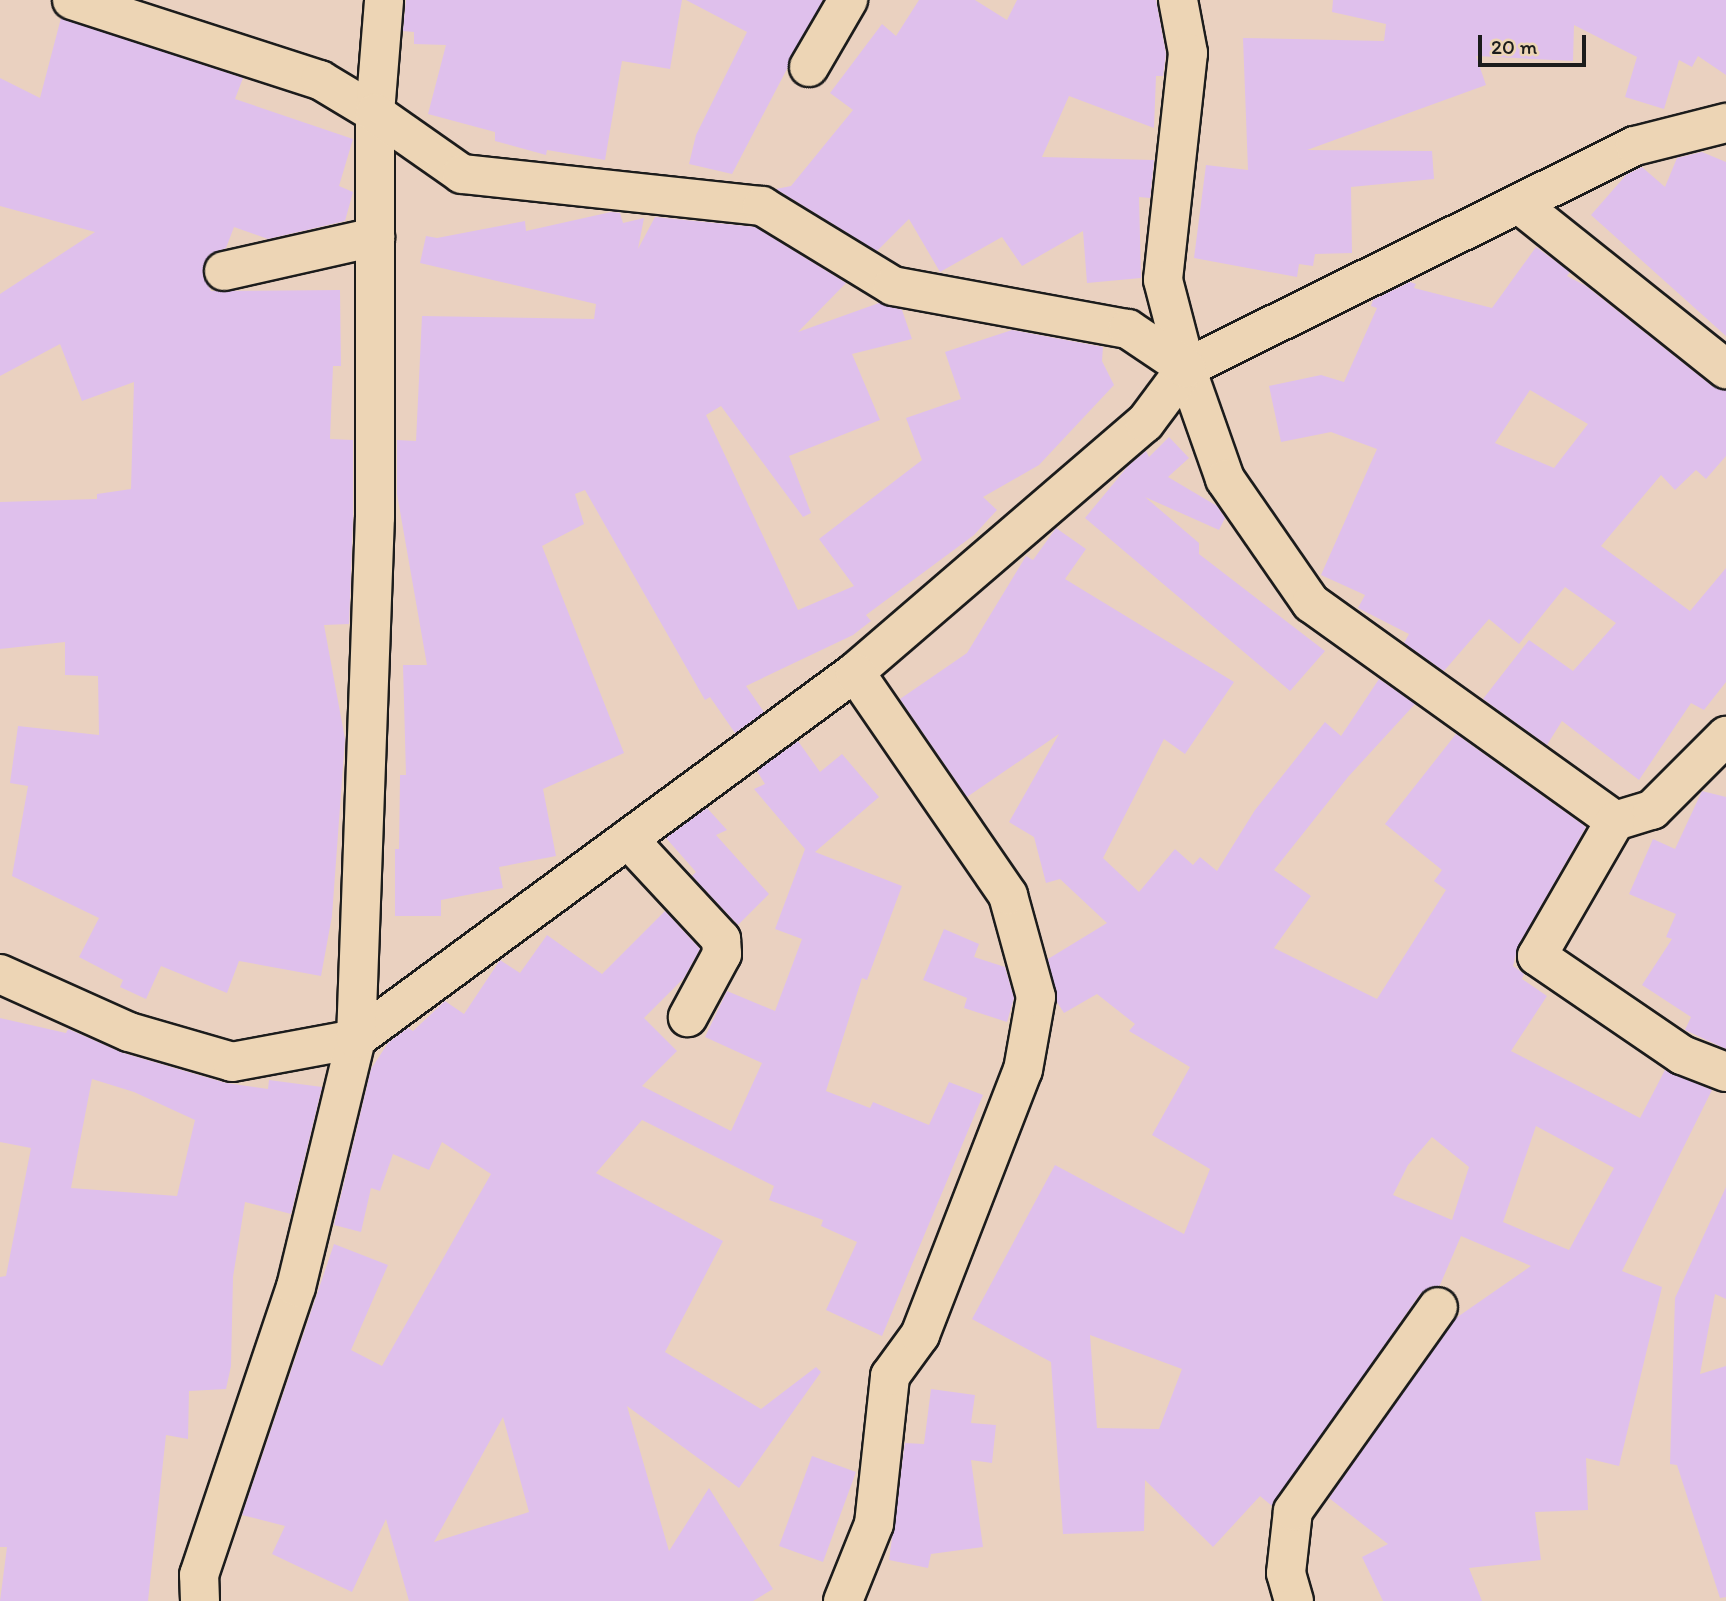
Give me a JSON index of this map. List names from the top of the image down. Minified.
{"scale_bar":"20 m"}
